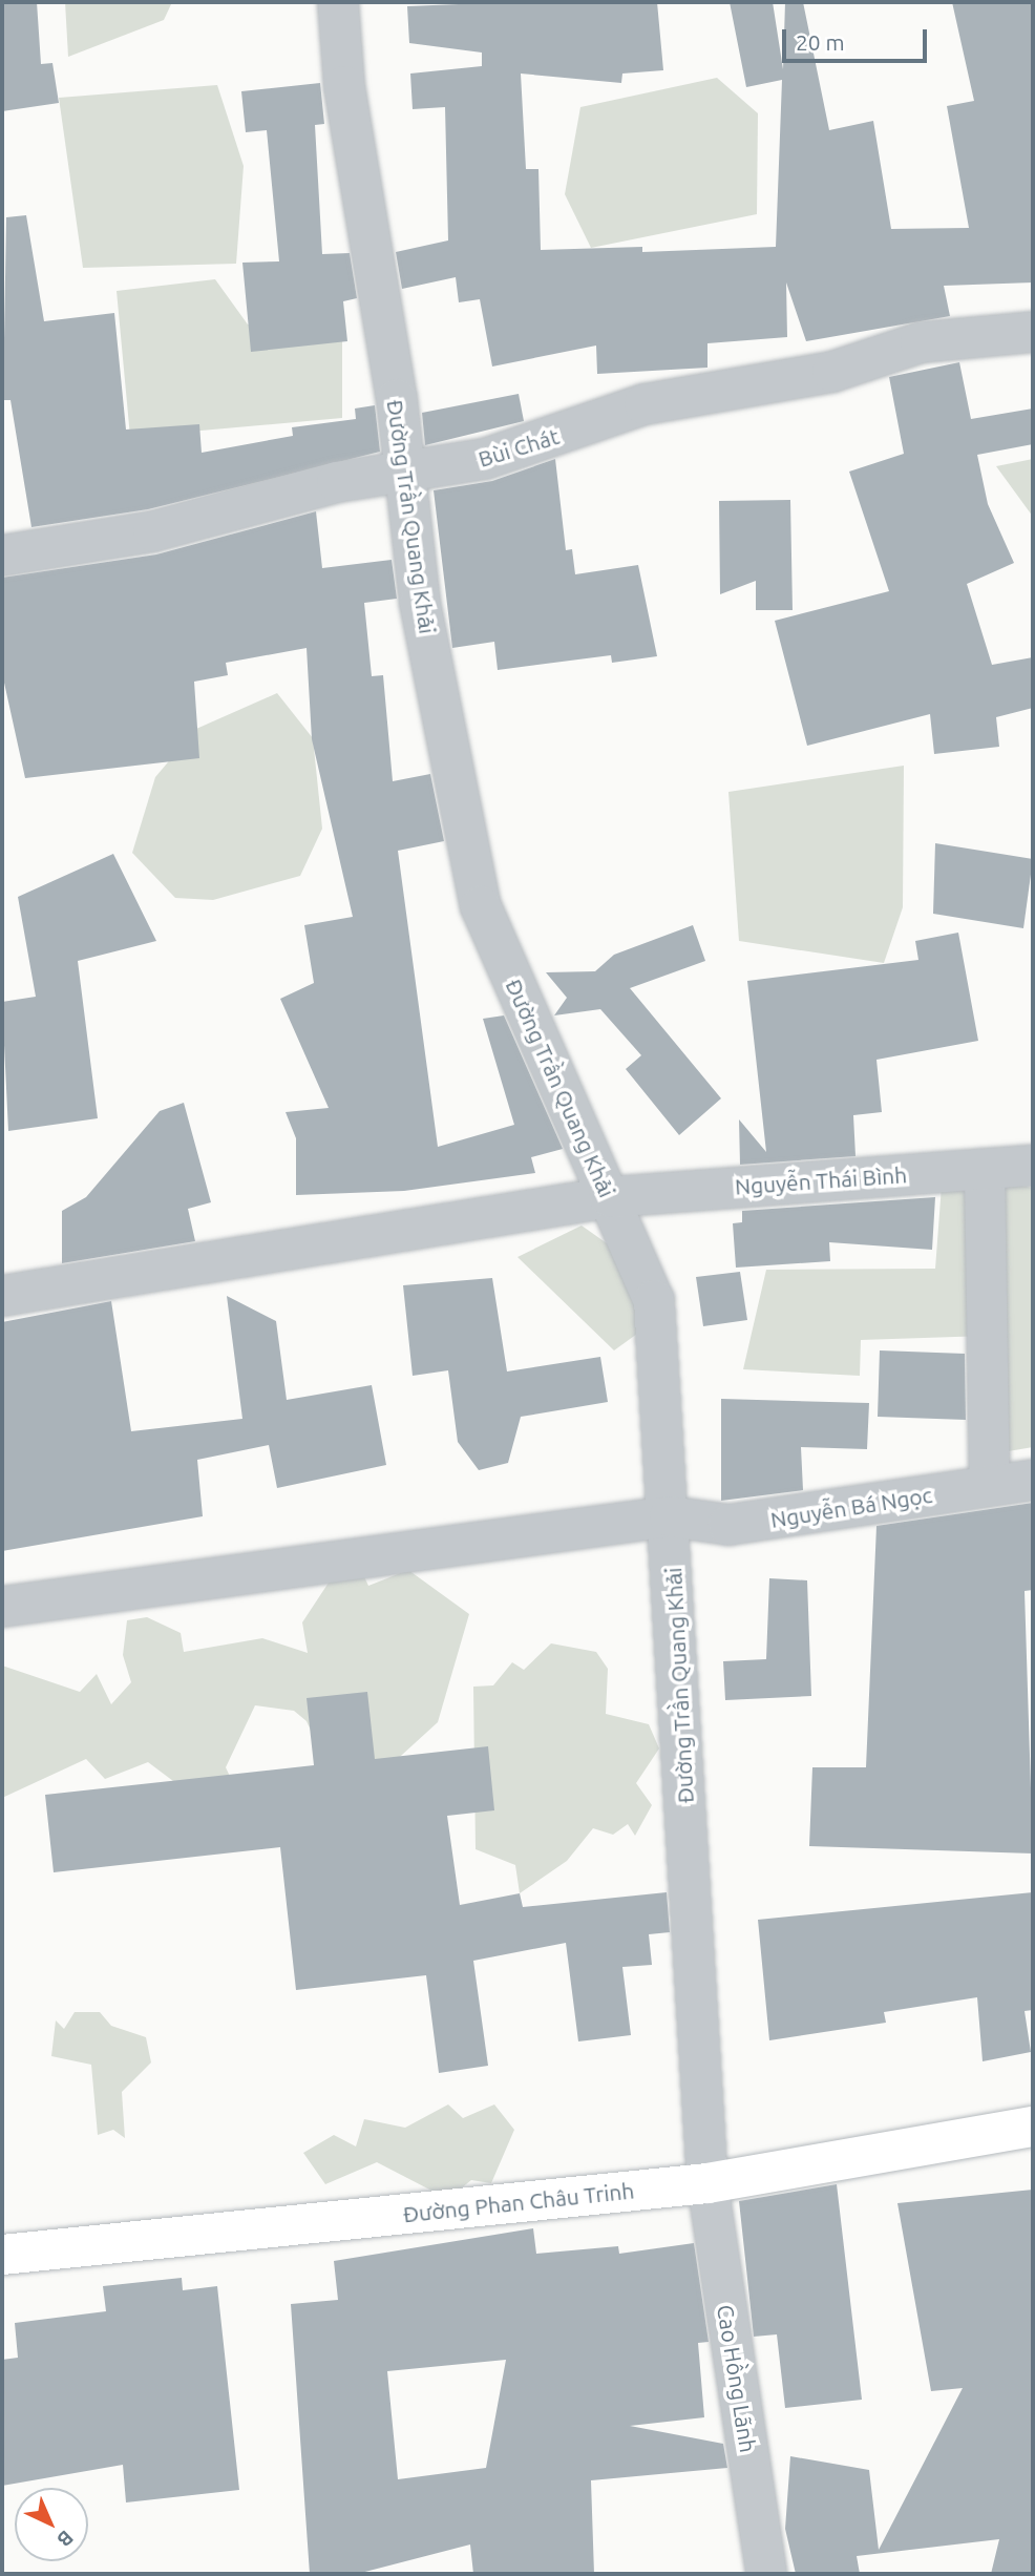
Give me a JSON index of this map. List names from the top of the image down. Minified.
{"streets":{"main road":["Đường Phan Châu Trinh"],"street":["Bùi Chát","Đường Trần Quang Khải","Nguyễn Thái Bình","Nguyễn Bá Ngọc","Cao Hồng Lãnh"]},"crossings":[["Bùi Chát","Đường Trần Quang Khải"],["Đường Trần Quang Khải","Nguyễn Thái Bình"],["Đường Trần Quang Khải","Nguyễn Bá Ngọc"],["Đường Trần Quang Khải","Đường Phan Châu Trinh"],["Đường Trần Quang Khải","Cao Hồng Lãnh"],["Đường Phan Châu Trinh","Cao Hồng Lãnh"]],"scale_bar":"20 m","north":"bottom right"}
